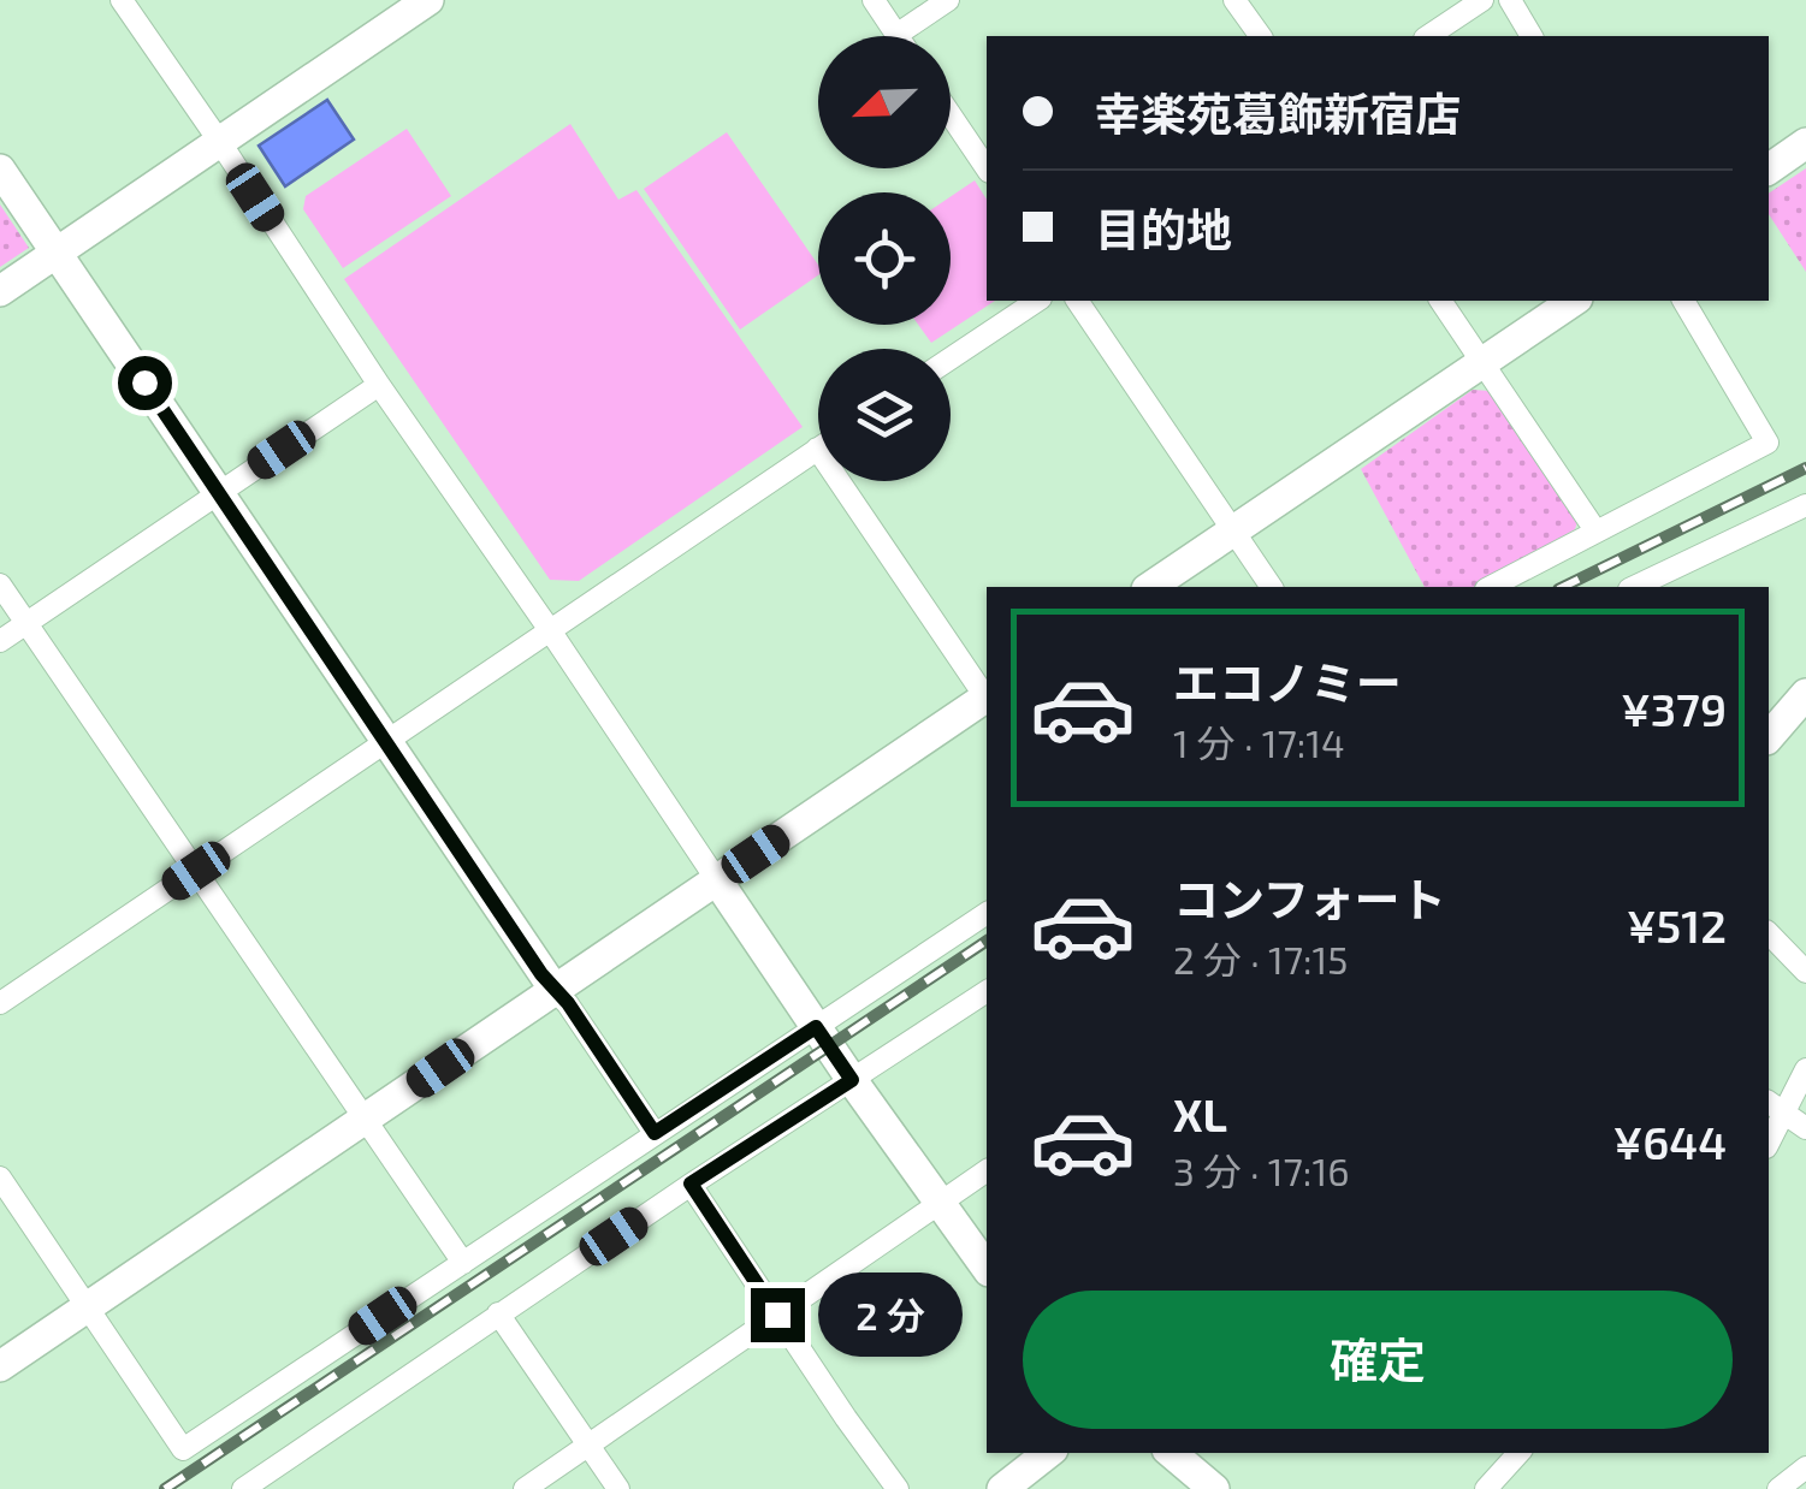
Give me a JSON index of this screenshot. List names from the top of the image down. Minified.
{"north":"bottom left","page":{"banner":["幸楽苑葛飾新宿店","目的地"],"list":[{"name":"エコノミー","note":"1 分 · 17:14","value":"¥379"},{"name":"コンフォート","note":"2 分 · 17:15","value":"¥512"},{"name":"XL","note":"3 分 · 17:16","value":"¥644"}],"buttons":"確定","bubble":"2 分"}}
